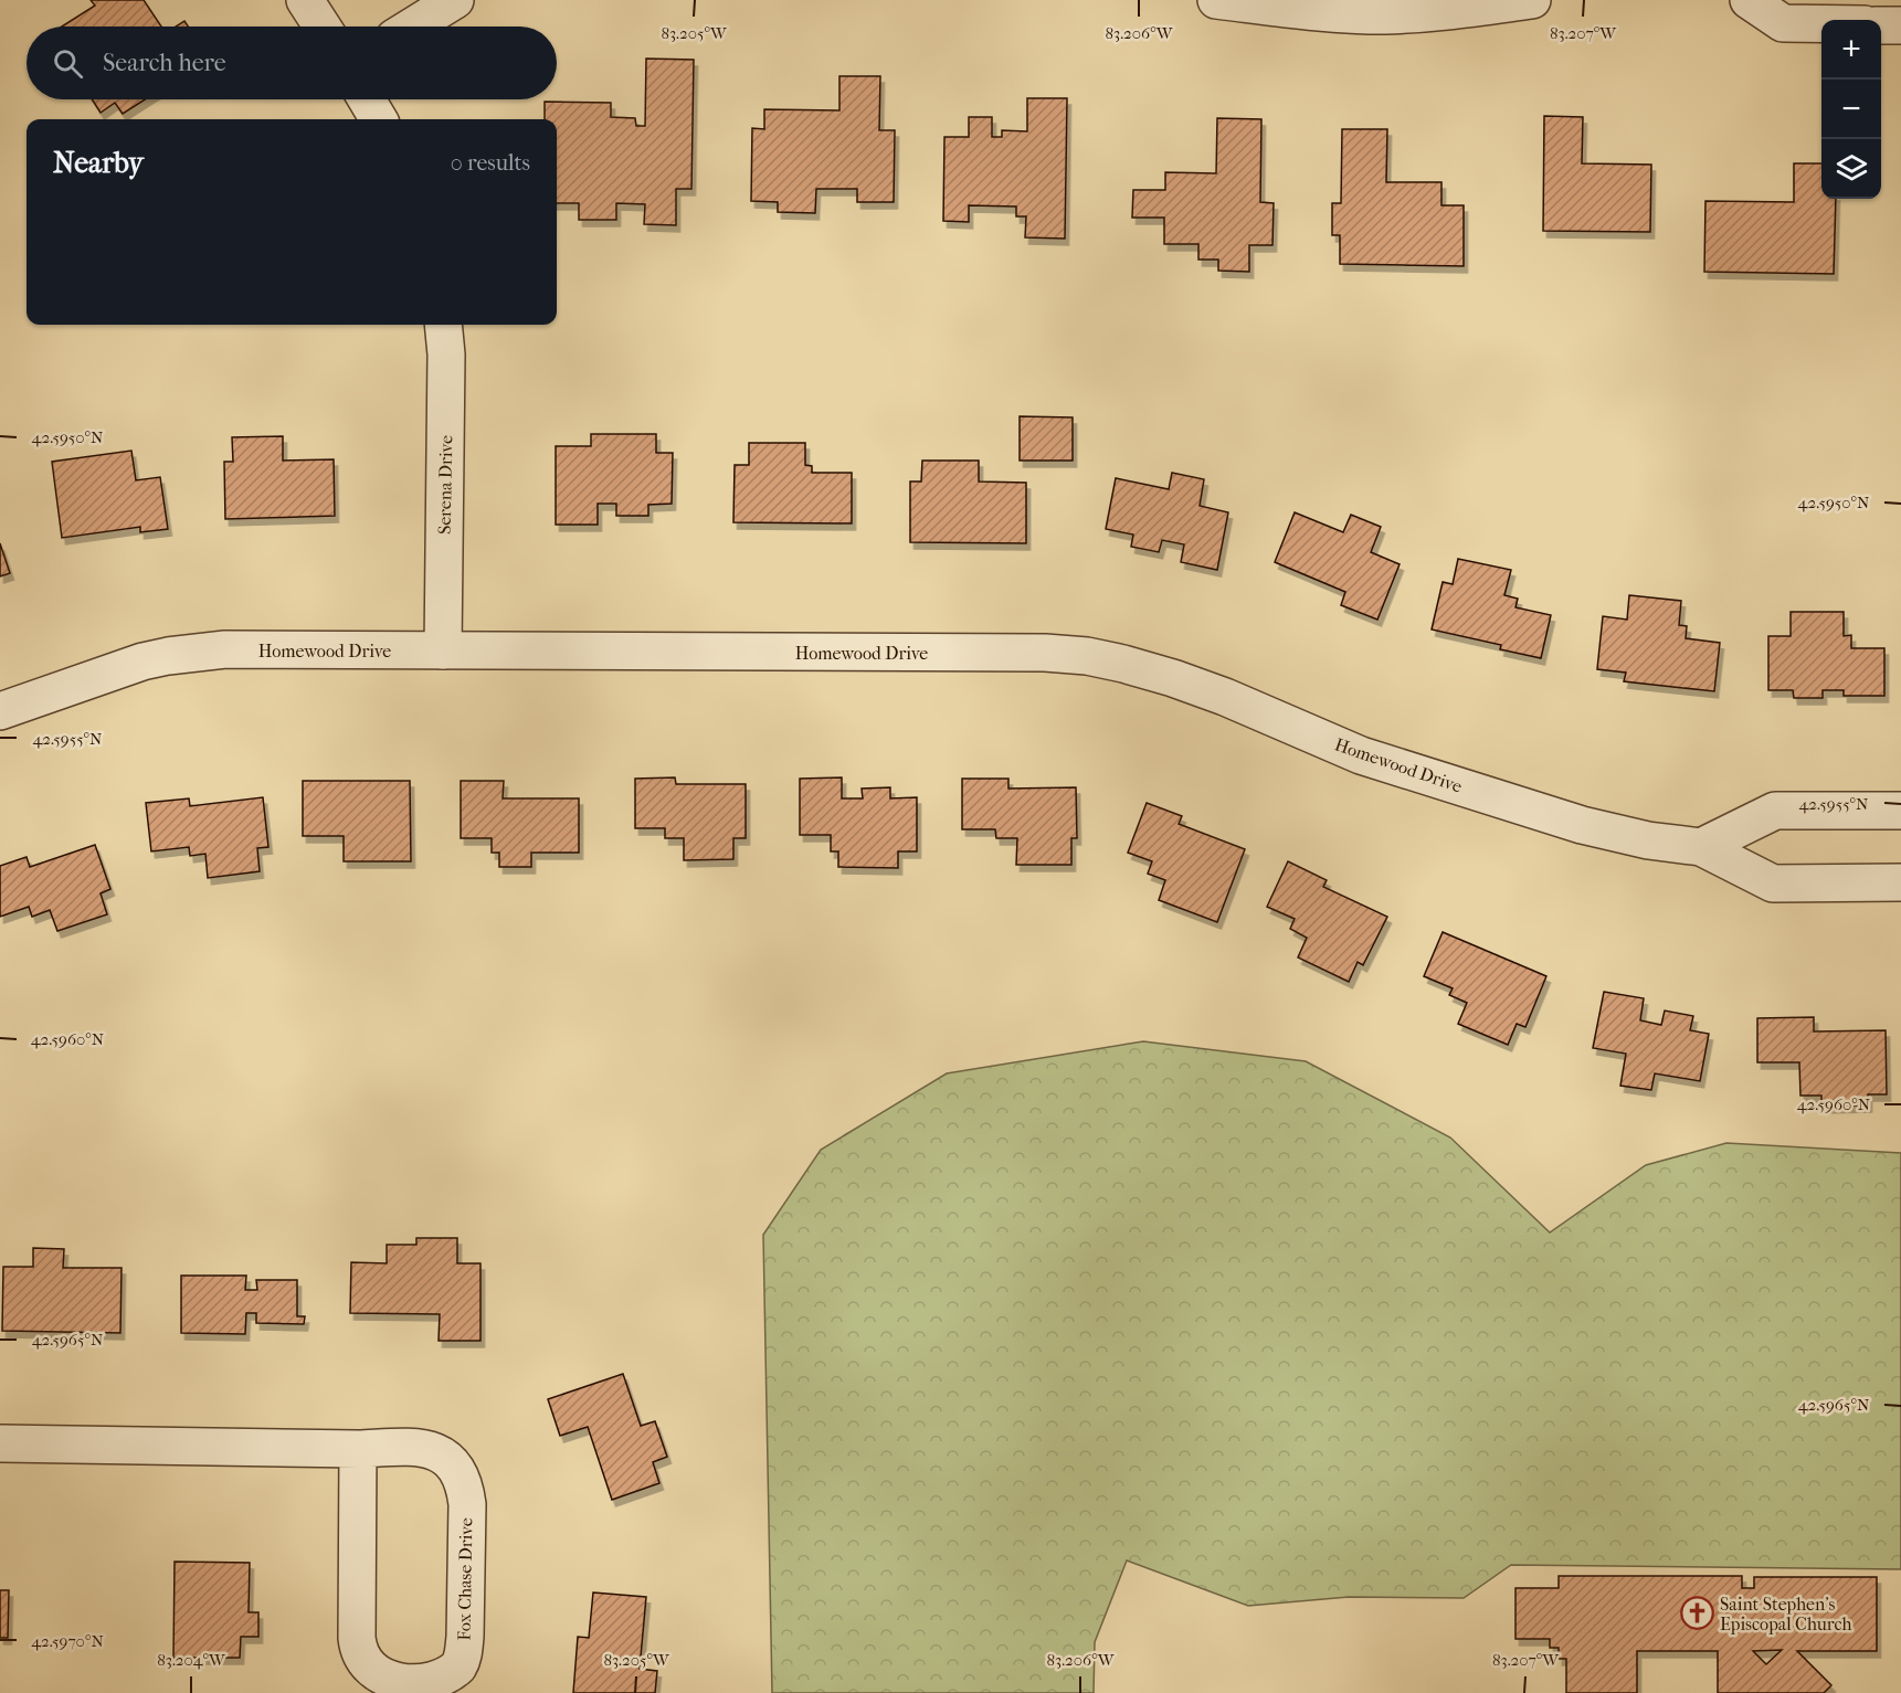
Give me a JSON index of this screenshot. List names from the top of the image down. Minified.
{"streets":{"street":["Serena Drive","Homewood Drive","Fox Chase Drive"]},"crossings":[["Serena Drive","Homewood Drive"]],"places":{"church":["Saint Stephen's Episcopal Church"]},"page":{"map_buttons":["+","−"],"search":"Search here","heading":["Nearby","0 results"]},"coordinates":["83.205°W","83.206°W","83.207°W","42.5950°N","42.5955°N","42.5960°N","42.5965°N","42.5970°N","83.204°W"]}
